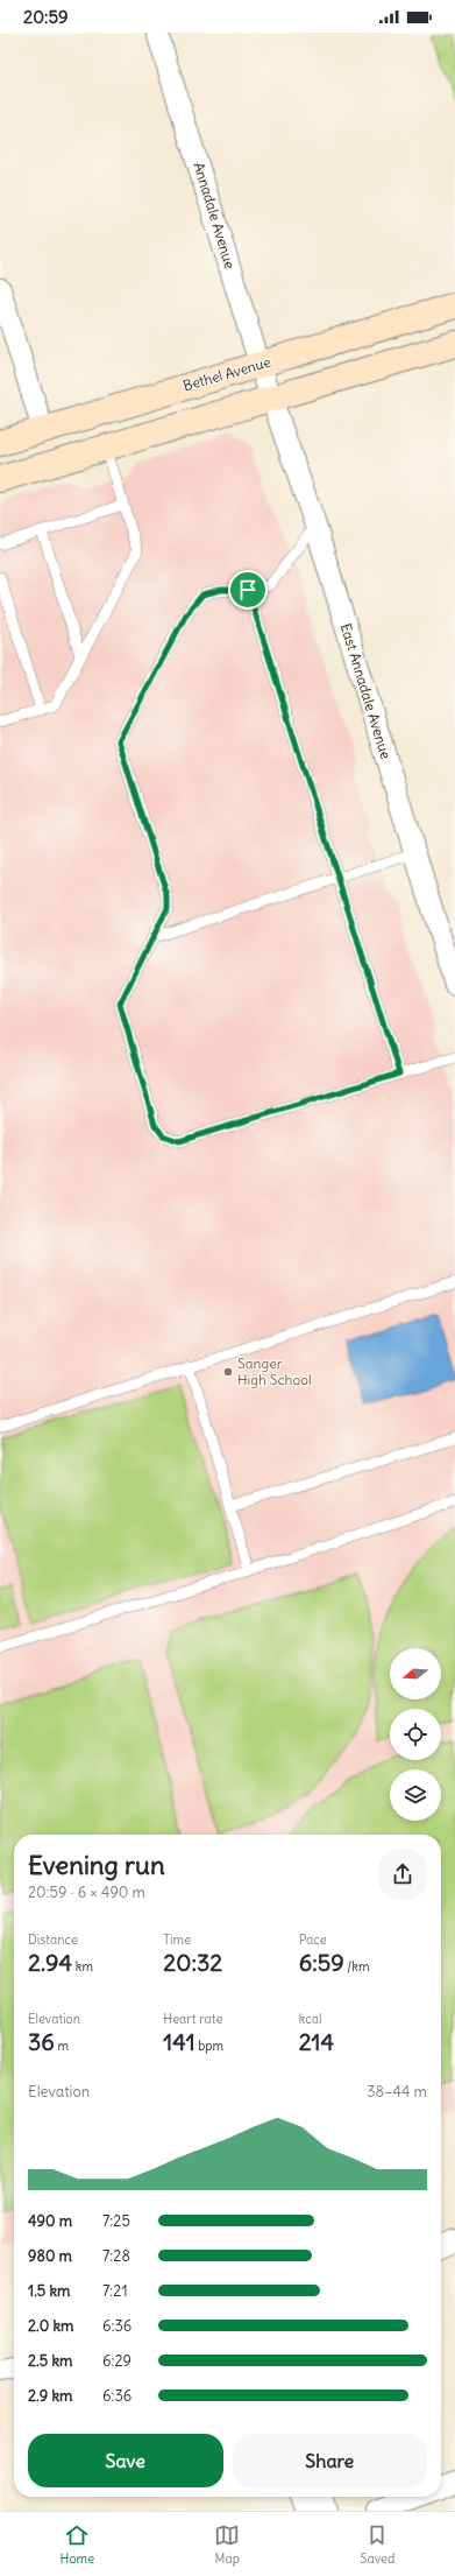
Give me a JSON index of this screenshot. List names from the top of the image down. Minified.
{"streets":{"main road":["Bethel Avenue"],"street":["Annadale Avenue","East Annadale Avenue"]},"crossings":[["Annadale Avenue","Bethel Avenue"],["Annadale Avenue","East Annadale Avenue"]],"places":["Sanger High School"],"north":"left","page":{"status":"20:59","heading":["Evening run","20:59 · 6 × 490 m"],"stats":[["Distance","2.94 km"],["Time","20:32"],["Pace","6:59 /km"],["Elevation","36 m"],["Heart rate","141 bpm"],["kcal","214"]],"chart":["Elevation","38–44 m"],"list":[{"name":"490 m","note":"7:25"},{"name":"980 m","note":"7:28"},{"name":"1.5 km","note":"7:21"},{"name":"2.0 km","note":"6:36"},{"name":"2.5 km","note":"6:29"},{"name":"2.9 km","note":"6:36"}],"buttons":["Save","Share"],"tabs":["Home","Map","Saved"]}}
